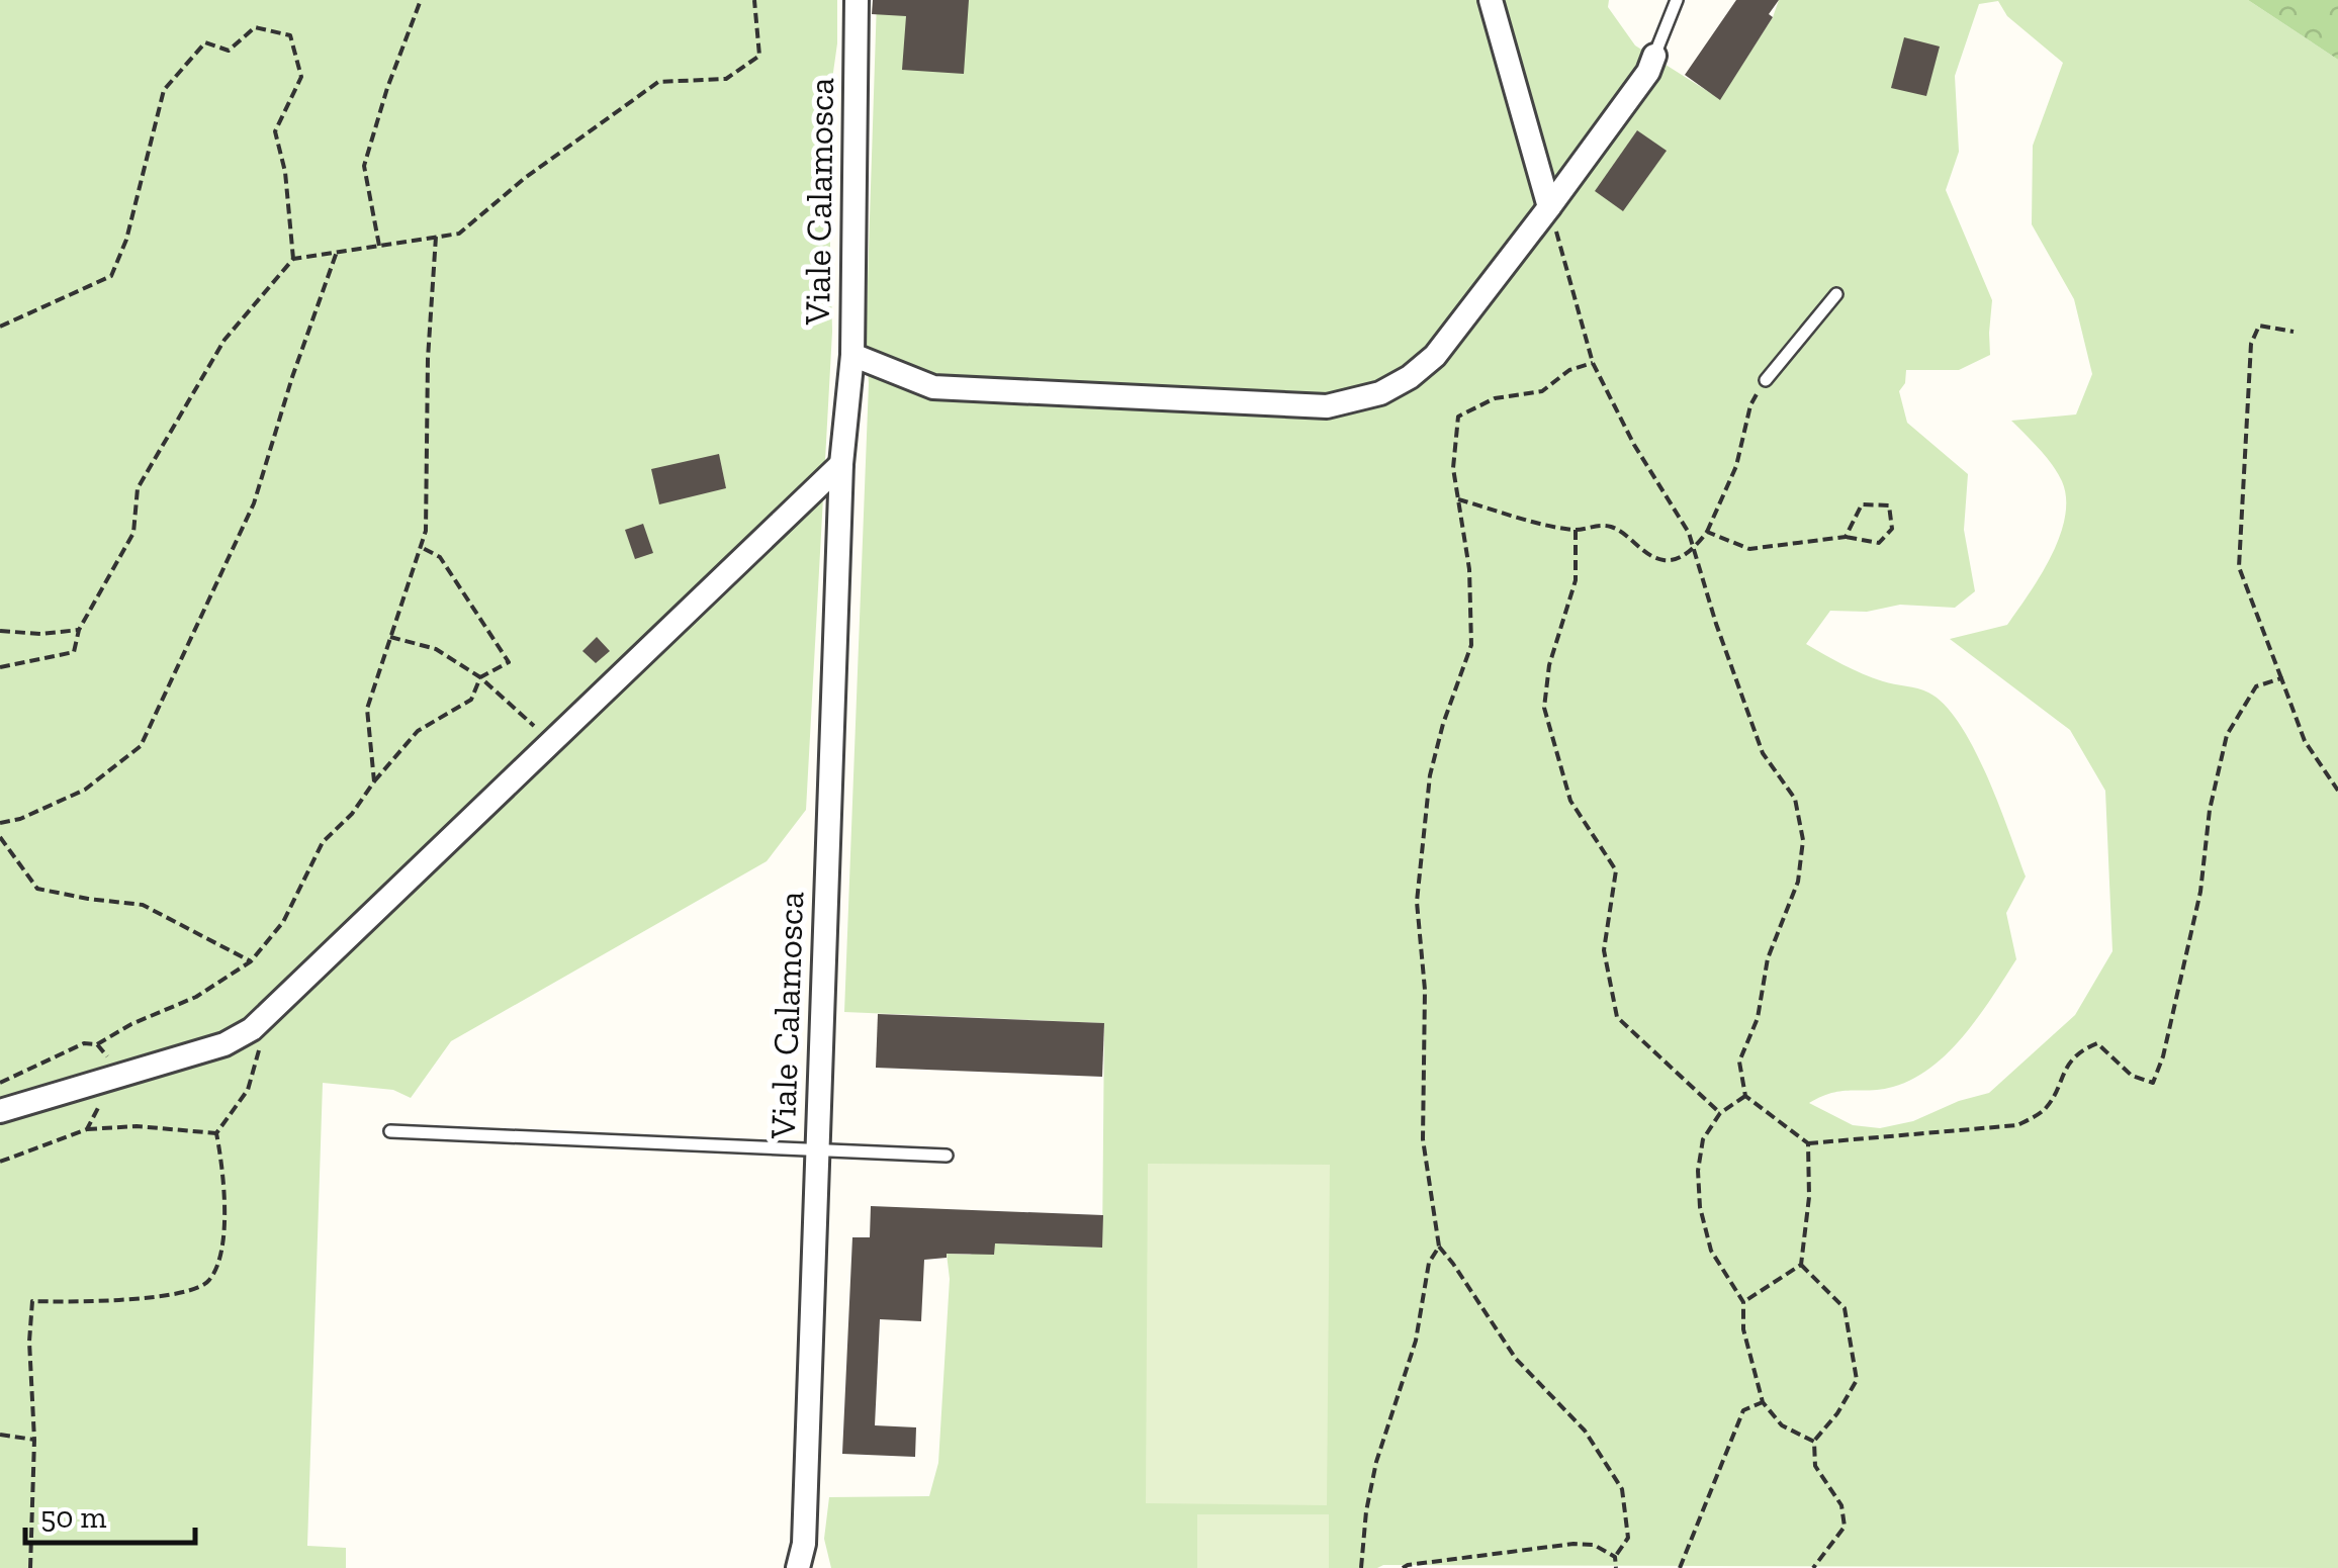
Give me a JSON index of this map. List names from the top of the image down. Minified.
{"streets":{"street":["Viale Calamosca"]},"scale_bar":"50 m"}
